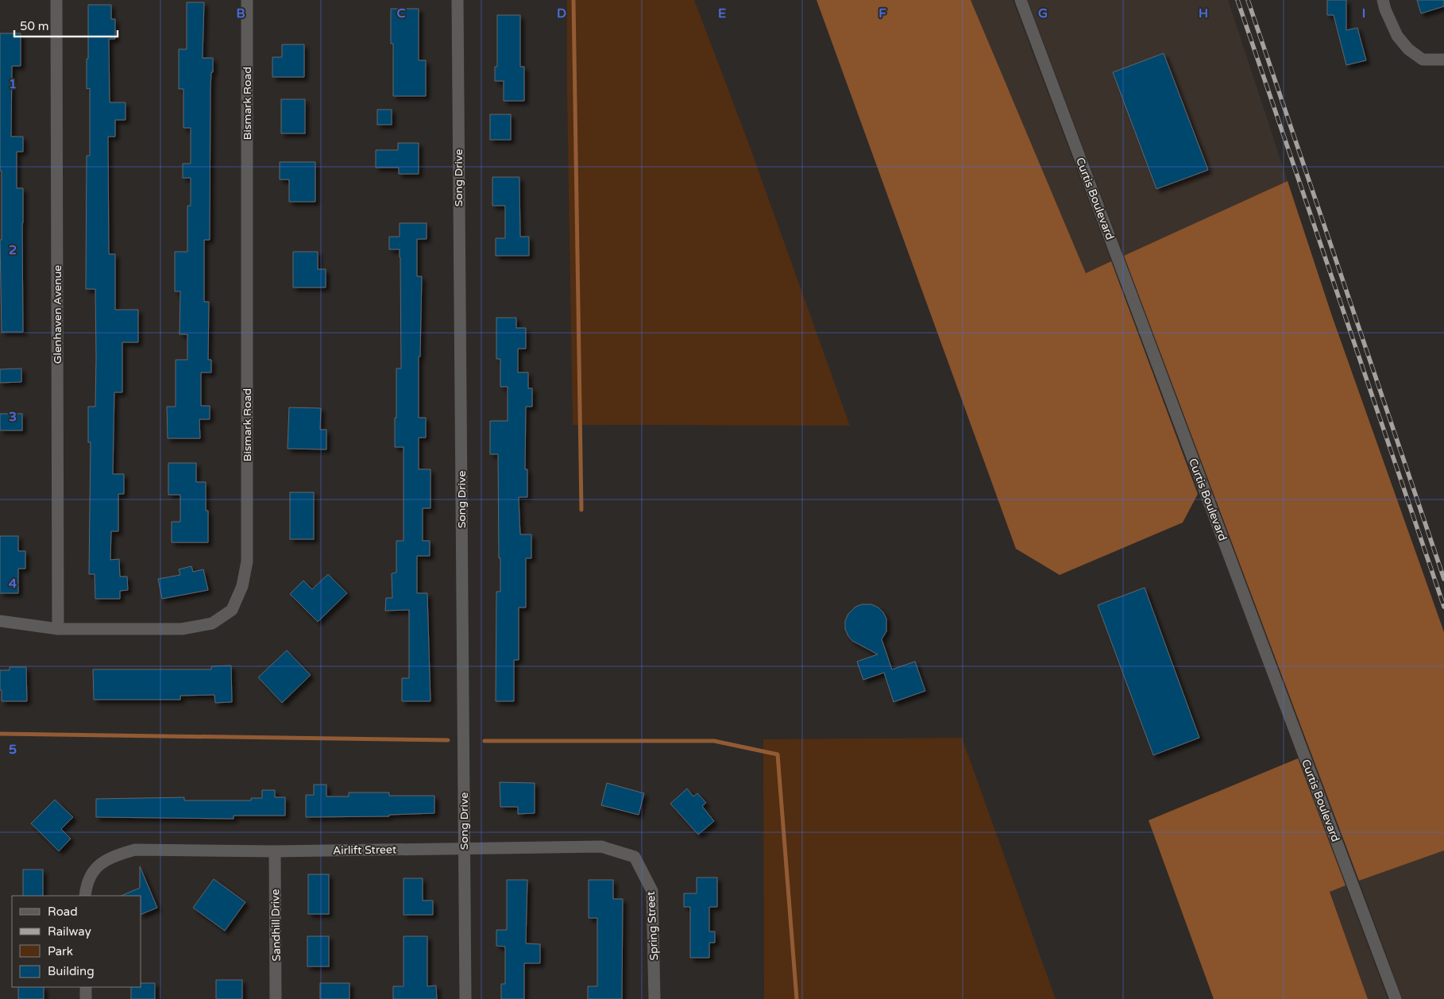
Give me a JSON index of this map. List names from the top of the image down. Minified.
{"streets":{"street":["Bismark Road","Song Drive","Curtis Boulevard","Glenhaven Avenue","Airlift Street","Sandhill Drive","Spring Street"]},"crossings":[["Bismark Road","Glenhaven Avenue"],["Song Drive","Airlift Street"],["Airlift Street","Sandhill Drive"],["Airlift Street","Spring Street"]],"legend":["Road","Railway","Park","Building"],"scale_bar":"50 m","grid":{"columns":["B","C","D","E","F","G","H","I"],"rows":["1","2","3","4","5"]}}
